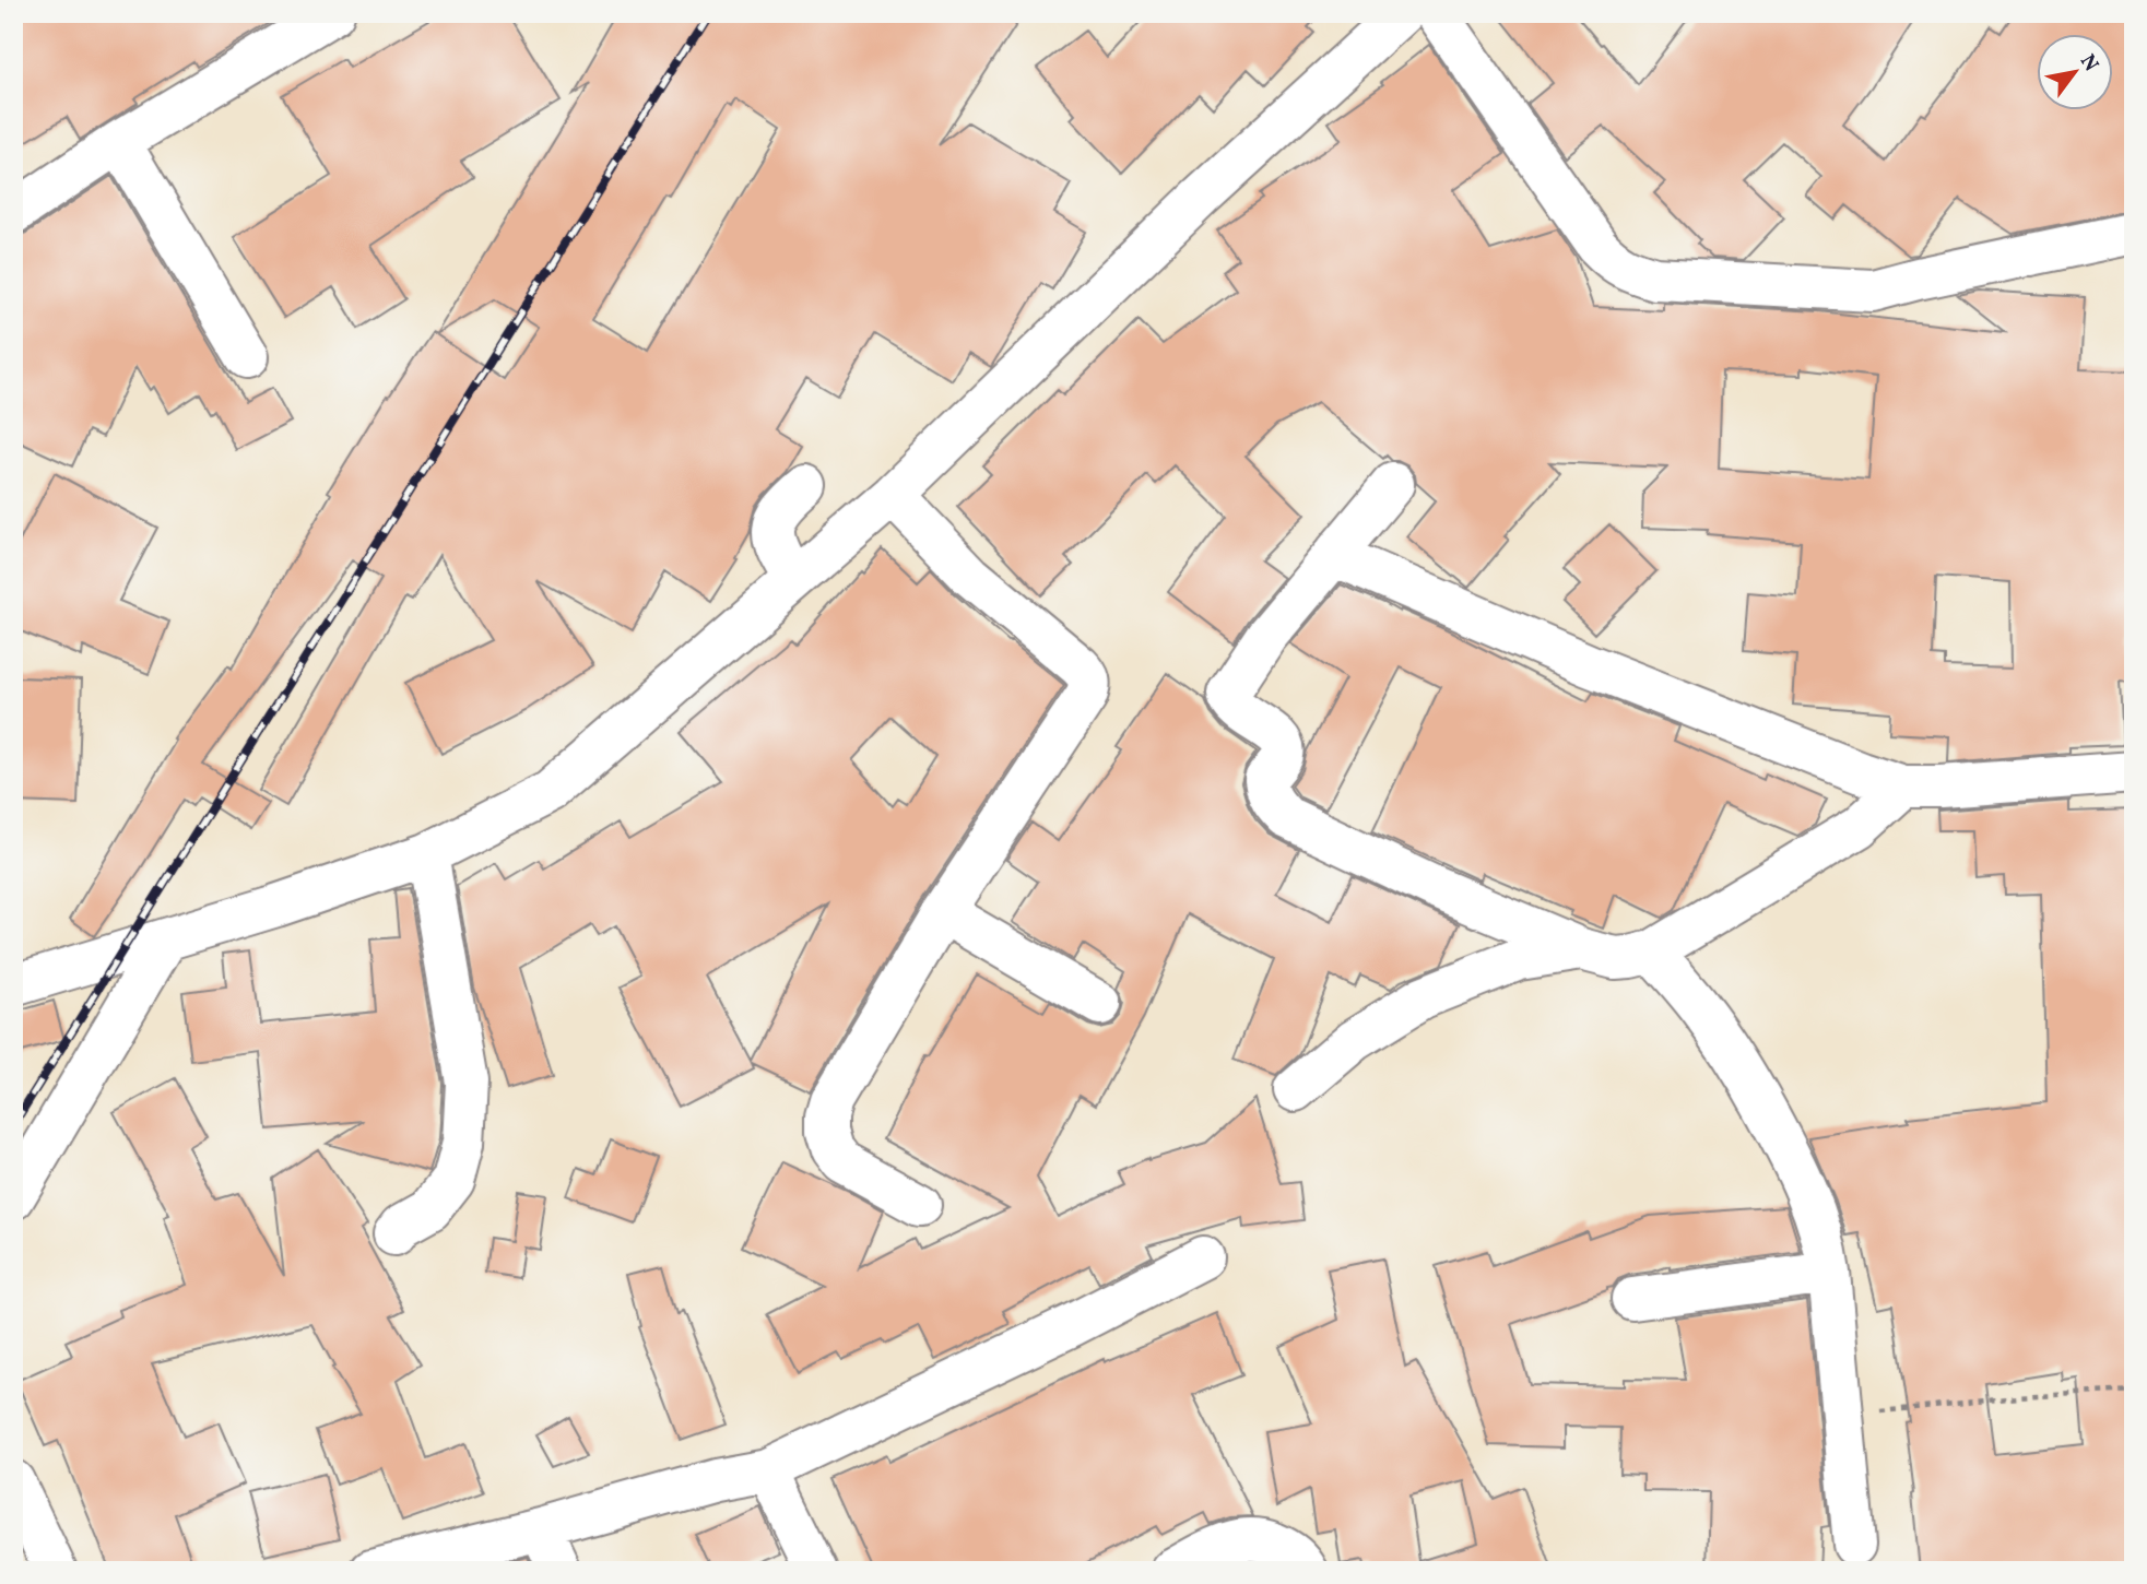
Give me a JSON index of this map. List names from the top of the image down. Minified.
{"north":"top right"}
